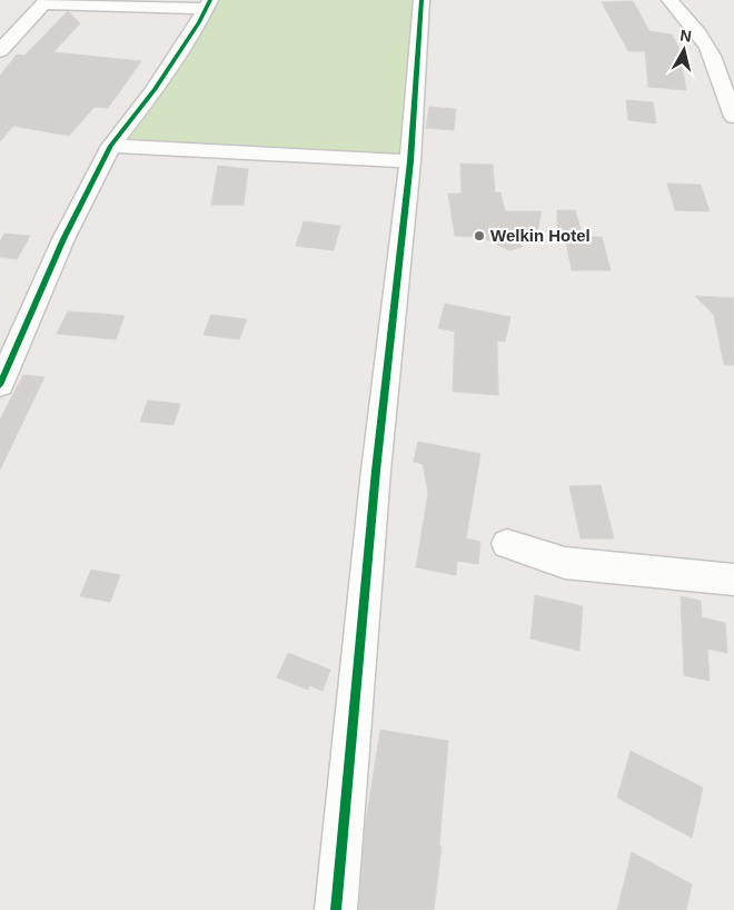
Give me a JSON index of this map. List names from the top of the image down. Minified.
{"places":["Welkin Hotel"],"north":"top"}
